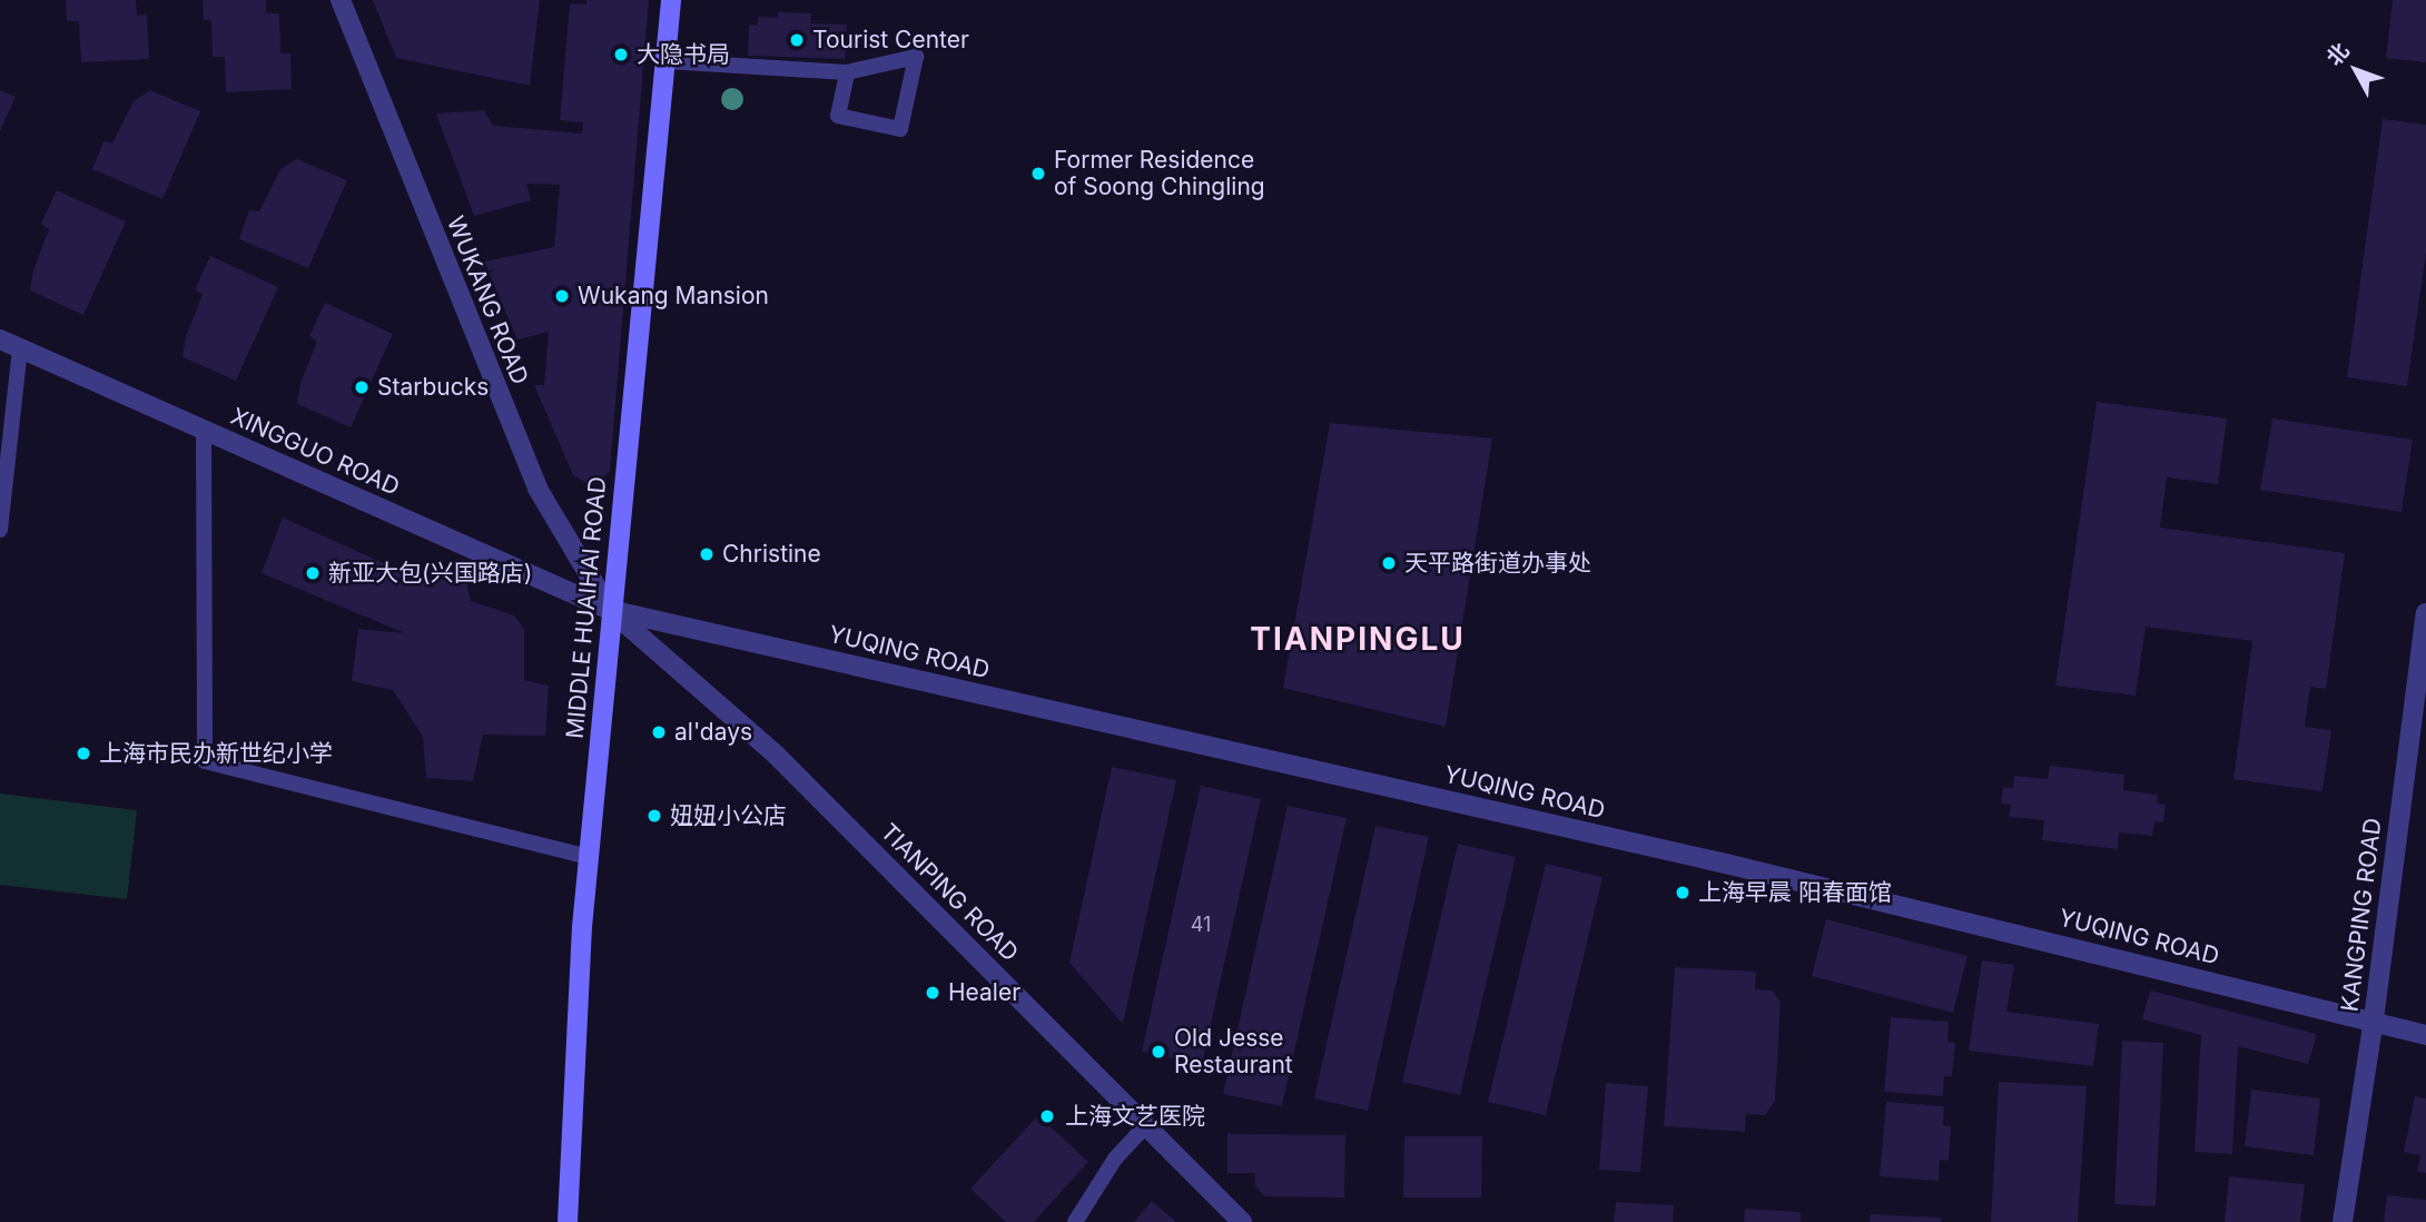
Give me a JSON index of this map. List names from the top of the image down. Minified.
{"streets":{"main road":["MIDDLE HUAIHAI ROAD"],"street":["WUKANG ROAD","XINGGUO ROAD","YUQING ROAD","TIANPING ROAD","KANGPING ROAD"]},"crossings":[["WUKANG ROAD","XINGGUO ROAD"],["WUKANG ROAD","MIDDLE HUAIHAI ROAD"],["WUKANG ROAD","YUQING ROAD"],["WUKANG ROAD","TIANPING ROAD"],["XINGGUO ROAD","MIDDLE HUAIHAI ROAD"],["XINGGUO ROAD","YUQING ROAD"],["XINGGUO ROAD","TIANPING ROAD"],["MIDDLE HUAIHAI ROAD","YUQING ROAD"],["MIDDLE HUAIHAI ROAD","TIANPING ROAD"],["YUQING ROAD","TIANPING ROAD"],["YUQING ROAD","KANGPING ROAD"]],"districts":["TIANPINGLU"],"places":["Tourist Center","大隐书局","Former Residence of Soong Chingling","Wukang Mansion","Starbucks","Christine","天平路街道办事处","新亚大包(兴国路店)","al'days","上海市民办新世纪小学","妞妞小公店","上海早晨 阳春面馆","Healer","Old Jesse Restaurant","上海文艺医院"],"house_numbers":["41"],"north":"top left"}
